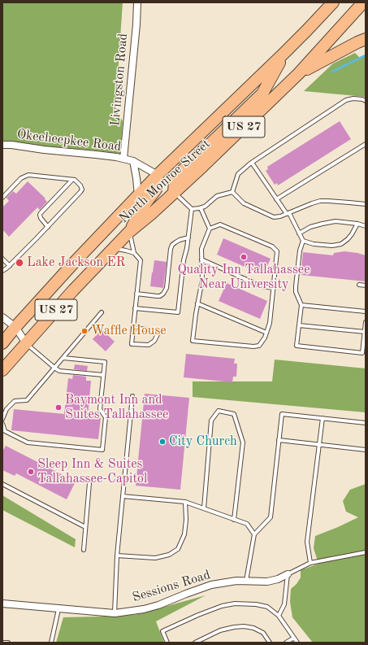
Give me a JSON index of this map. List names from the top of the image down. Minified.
{"streets":{"highway":["US 27","North Monroe Street"],"street":["Livingston Road","Okeeheepkee Road","Sessions Road"]},"crossings":[["Livingston Road","Okeeheepkee Road"],["Okeeheepkee Road","North Monroe Street"]],"places":["Quality Inn Tallahassee Near University","Lake Jackson ER","Waffle House","Baymont Inn and Suites Tallahassee","City Church","Sleep Inn & Suites Tallahassee-Capitol"]}
